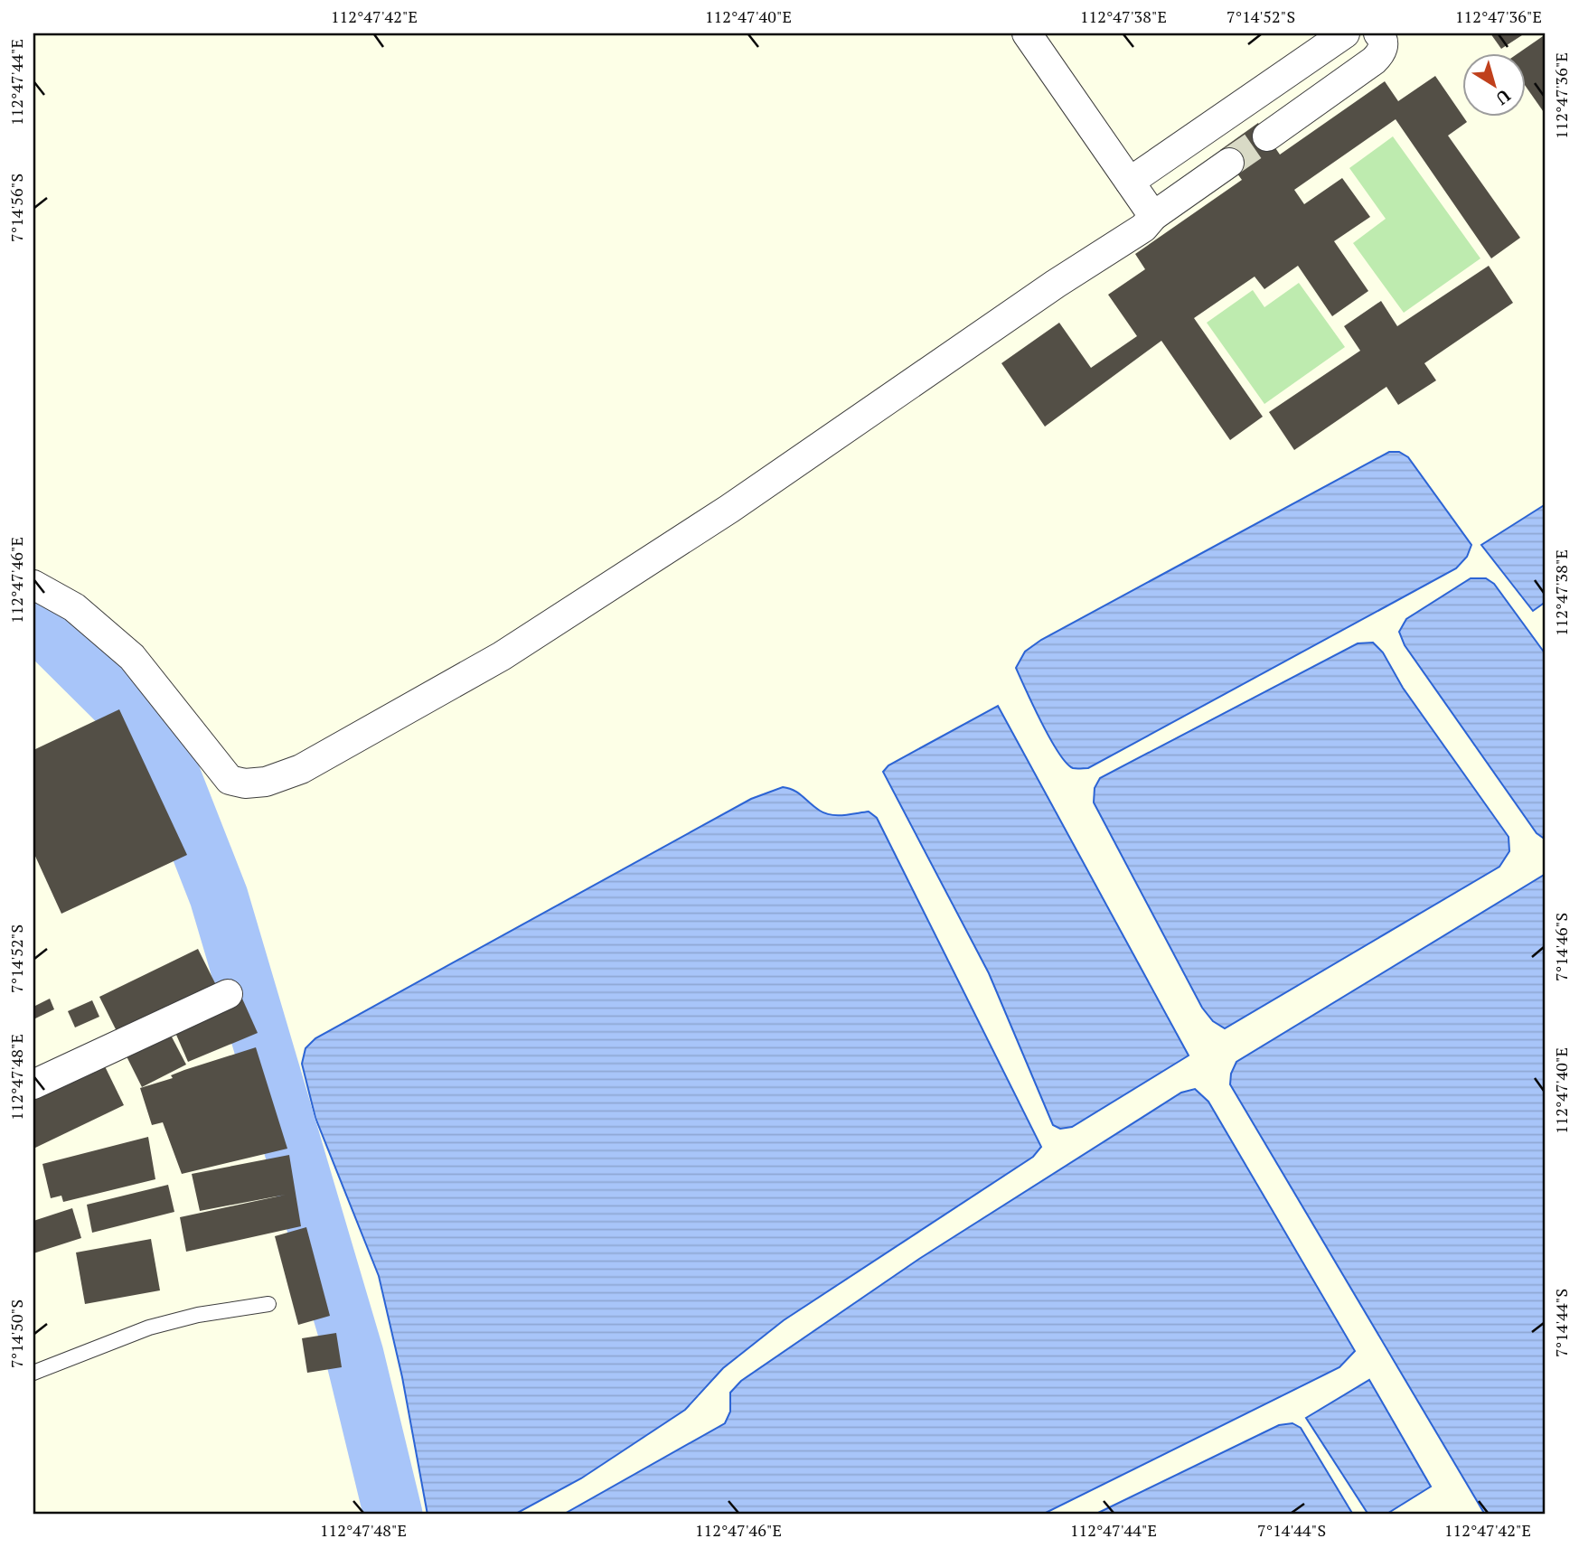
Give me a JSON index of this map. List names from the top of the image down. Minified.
{"north":"bottom right","coordinates":["112°47'42\"E","112°47'40\"E","112°47'38\"E","7°14'52\"S","112°47'36\"E","112°47'44\"E","7°14'56\"S","112°47'46\"E","7°14'46\"S","112°47'48\"E","7°14'44\"S","7°14'50\"S"]}
